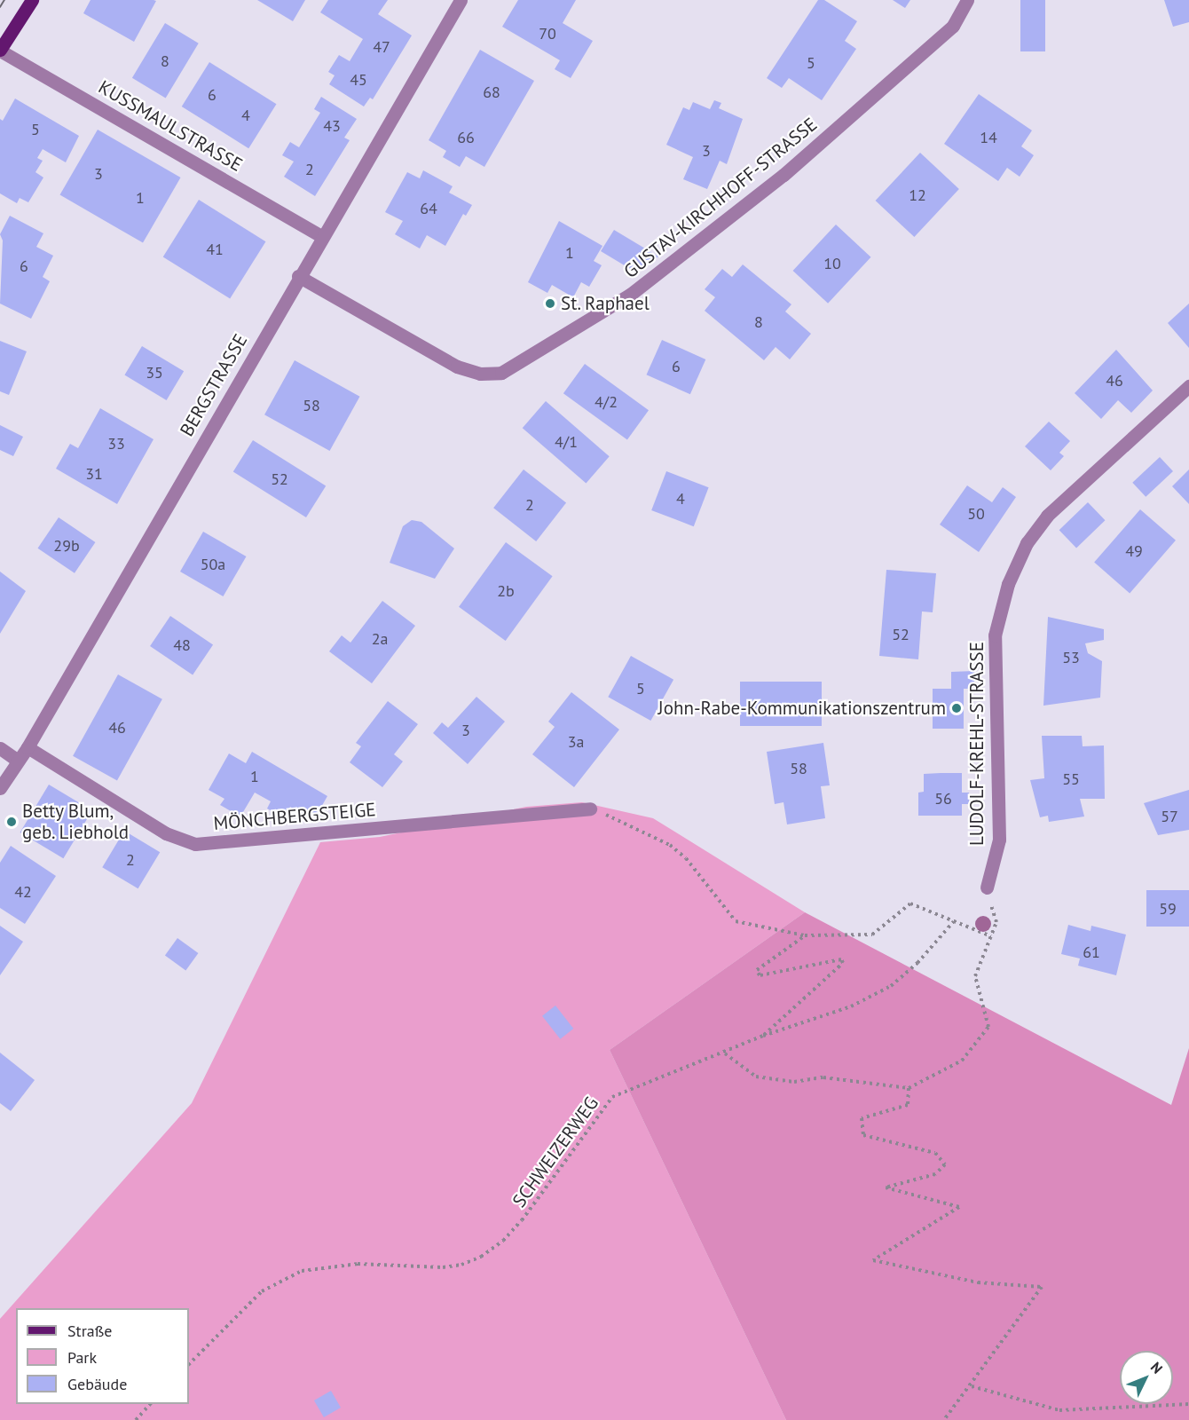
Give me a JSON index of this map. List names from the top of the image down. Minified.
{"streets":{"street":["KUSSMAULSTRASSE","GUSTAV-KIRCHHOFF-STRASSE","BERGSTRASSE","LUDOLF-KREHL-STRASSE","MÖNCHBERGSTEIGE"],"path":["SCHWEIZERWEG"]},"crossings":[["KUSSMAULSTRASSE","BERGSTRASSE"],["GUSTAV-KIRCHHOFF-STRASSE","BERGSTRASSE"],["BERGSTRASSE","MÖNCHBERGSTEIGE"]],"places":["St. Raphael","John-Rabe-Kommunikationszentrum","Betty Blum, geb. Liebhold"],"house_numbers":["70","47","8","5","45","68","6","4","43","5","66","14","3","2","3","12","1","64","41","1","10","6","8","6","35","46","4/2","58","4/1","33","31","52","4","2","50","29b","49","50a","2b","52","2a","48","53","5","46","3","3a","58","1","55","56","57","2","42","59","61"],"legend":["Straße","Park","Gebäude"],"north":"top right"}
